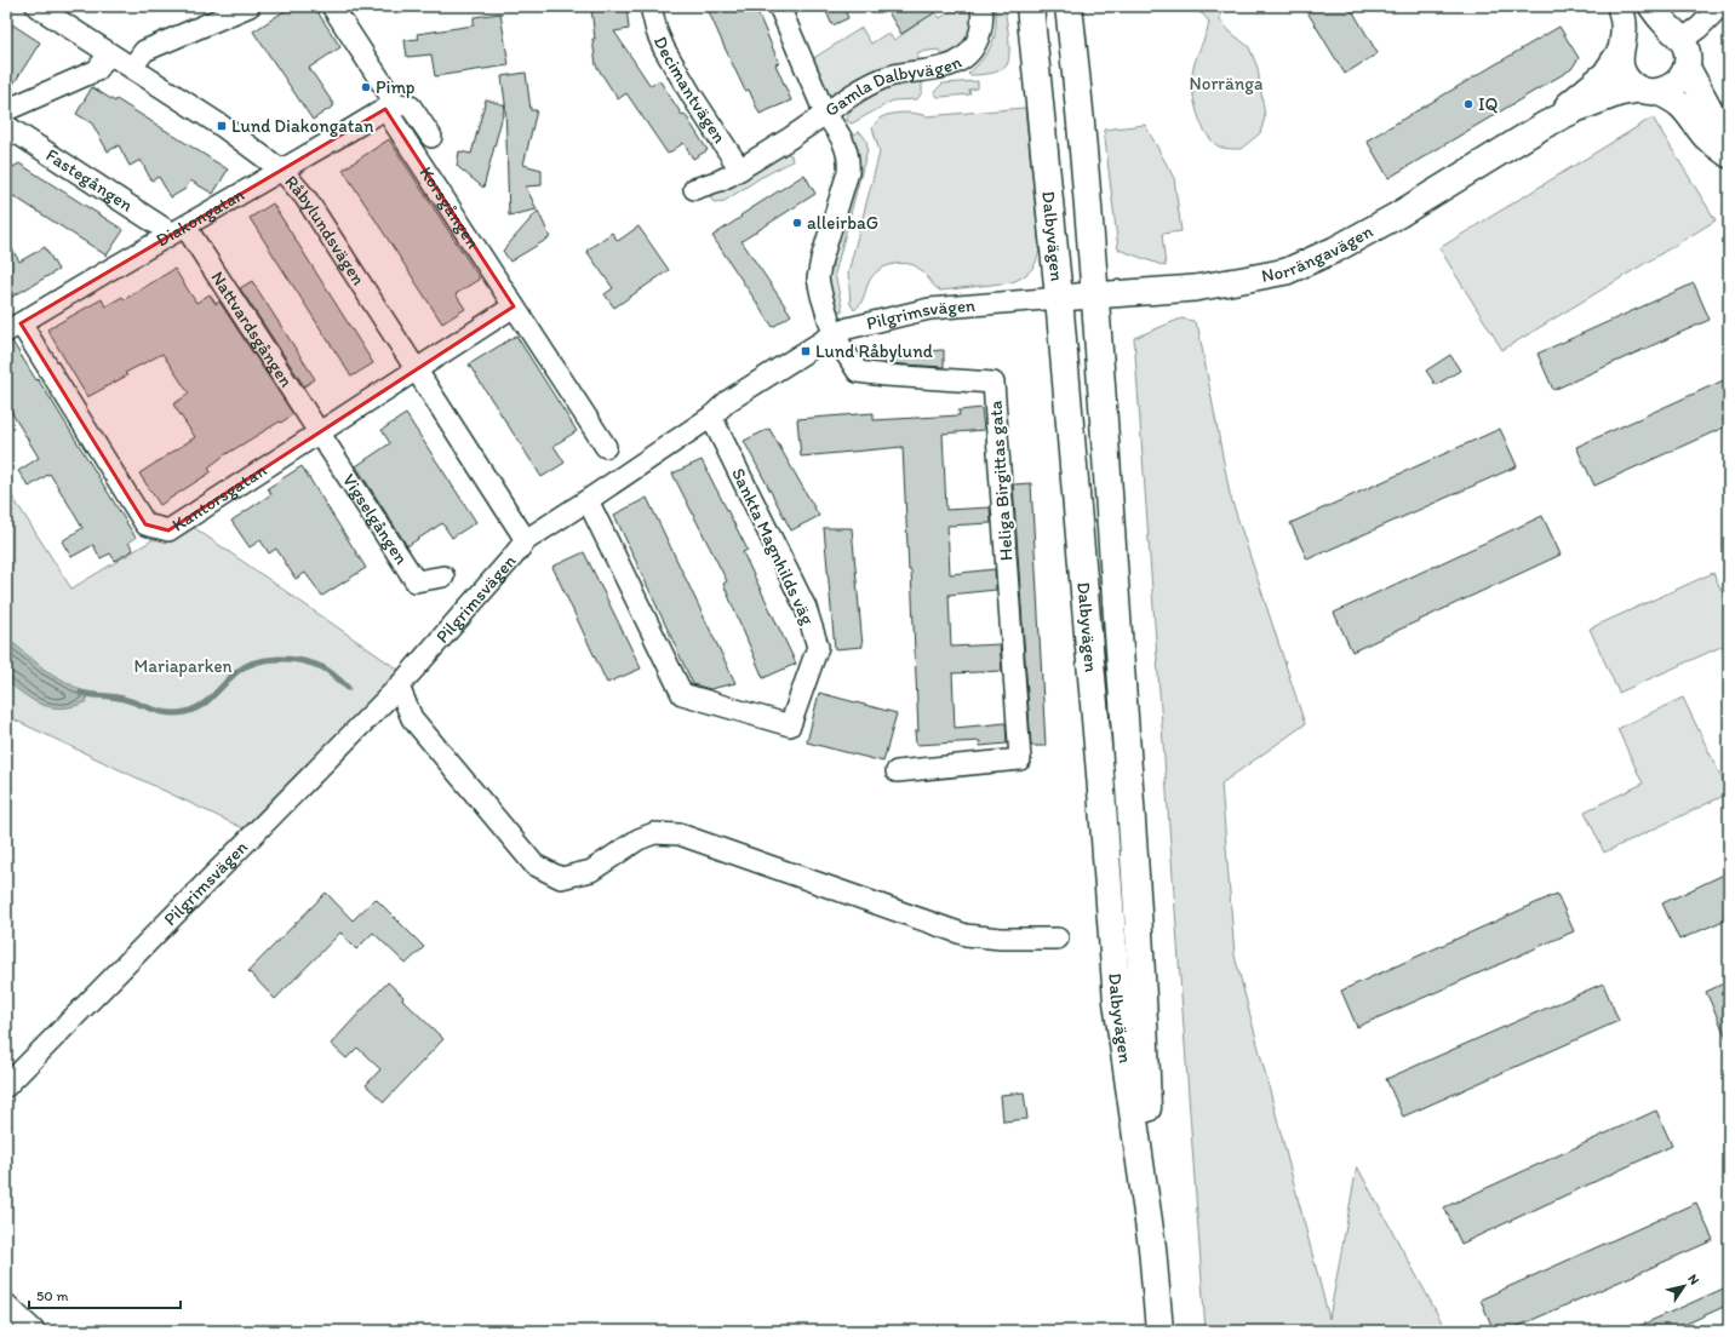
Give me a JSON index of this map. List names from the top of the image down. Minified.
{"streets":{"main road":["Dalbyvägen"],"street":["Gamla Dalbyvägen","Decimantvägen","Fastegången","Korsgången","Diakongatan","Råbylundsvägen","Norrängavägen","Pilgrimsvägen","Nattvardsgången","Heliga Birgittas gata","Kantorsgatan","Vigselgången","Sankta Magnhilds väg"]},"crossings":[["Gamla Dalbyvägen","Pilgrimsvägen"],["Gamla Dalbyvägen","Heliga Birgittas gata"],["Fastegången","Diakongatan"],["Fastegången","Nattvardsgången"],["Korsgången","Diakongatan"],["Diakongatan","Råbylundsvägen"],["Diakongatan","Nattvardsgången"],["Diakongatan","Kantorsgatan"],["Råbylundsvägen","Pilgrimsvägen"],["Råbylundsvägen","Kantorsgatan"],["Dalbyvägen","Norrängavägen"],["Dalbyvägen","Pilgrimsvägen"],["Norrängavägen","Pilgrimsvägen"],["Pilgrimsvägen","Heliga Birgittas gata"],["Pilgrimsvägen","Sankta Magnhilds väg"],["Nattvardsgången","Kantorsgatan"],["Nattvardsgången","Vigselgången"],["Kantorsgatan","Vigselgången"]],"parks":["Norränga","Mariaparken"],"places":{"other":["Pimp","IQ","alleirbaG"],"transit":["Lund Diakongatan","Lund Råbylund"]},"scale_bar":"50 m","north":"top right"}
